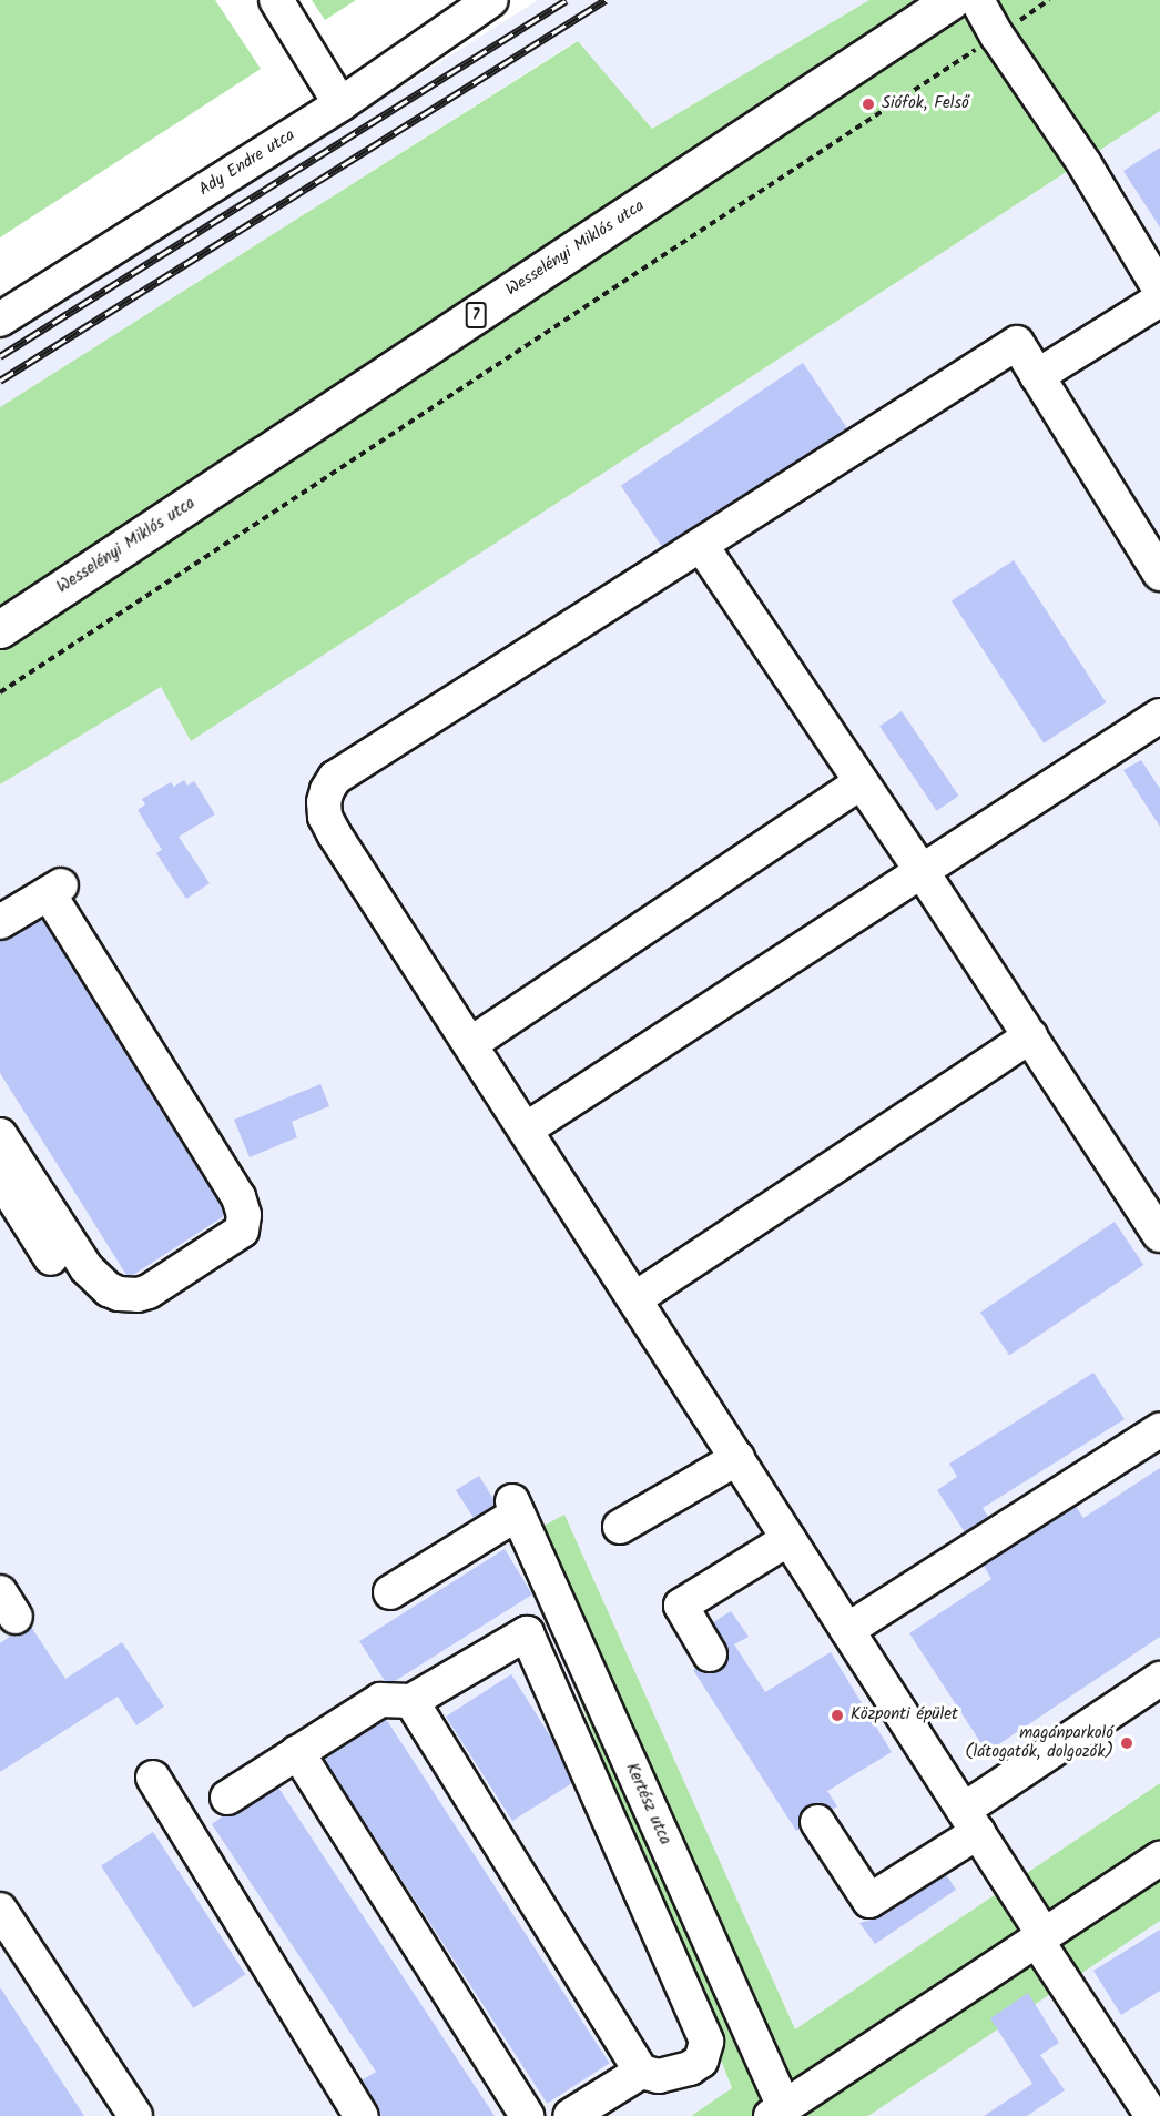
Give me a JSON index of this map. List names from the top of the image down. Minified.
{"streets":{"main road":["Wesselényi Miklós utca","7"],"street":["Ady Endre utca","Kertész utca"]},"places":["Siófok, Felső","Központi épület","magánparkoló (látogatók, dolgozók)"]}
